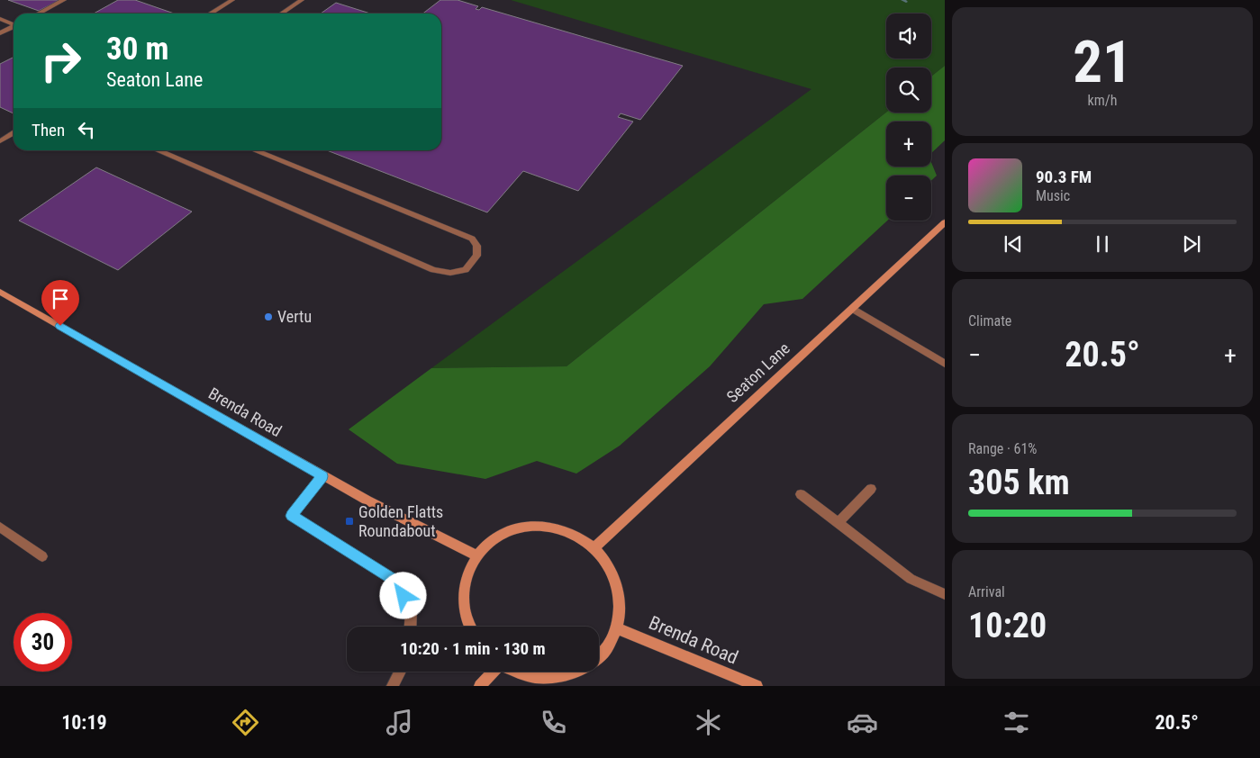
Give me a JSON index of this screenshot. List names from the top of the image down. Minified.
{"streets":{"main road":["Seaton Lane","Brenda Road"]},"places":{"other":["Vertu"],"transit":["Golden Flatts Roundabout"]},"page":{"tile":[["21","km/h"],"Climate",["Range · 61%","305 km"],["Arrival","10:20"]],"map_buttons":["+","−"],"turn":["30 m","Seaton Lane"],"then":"Then","song":["90.3 FM","Music"],"heat":["−","20.5°","+"],"limit":"30","trip":"10:20 · 1 min · 130 m","tabs":["10:19","20.5°"]}}
